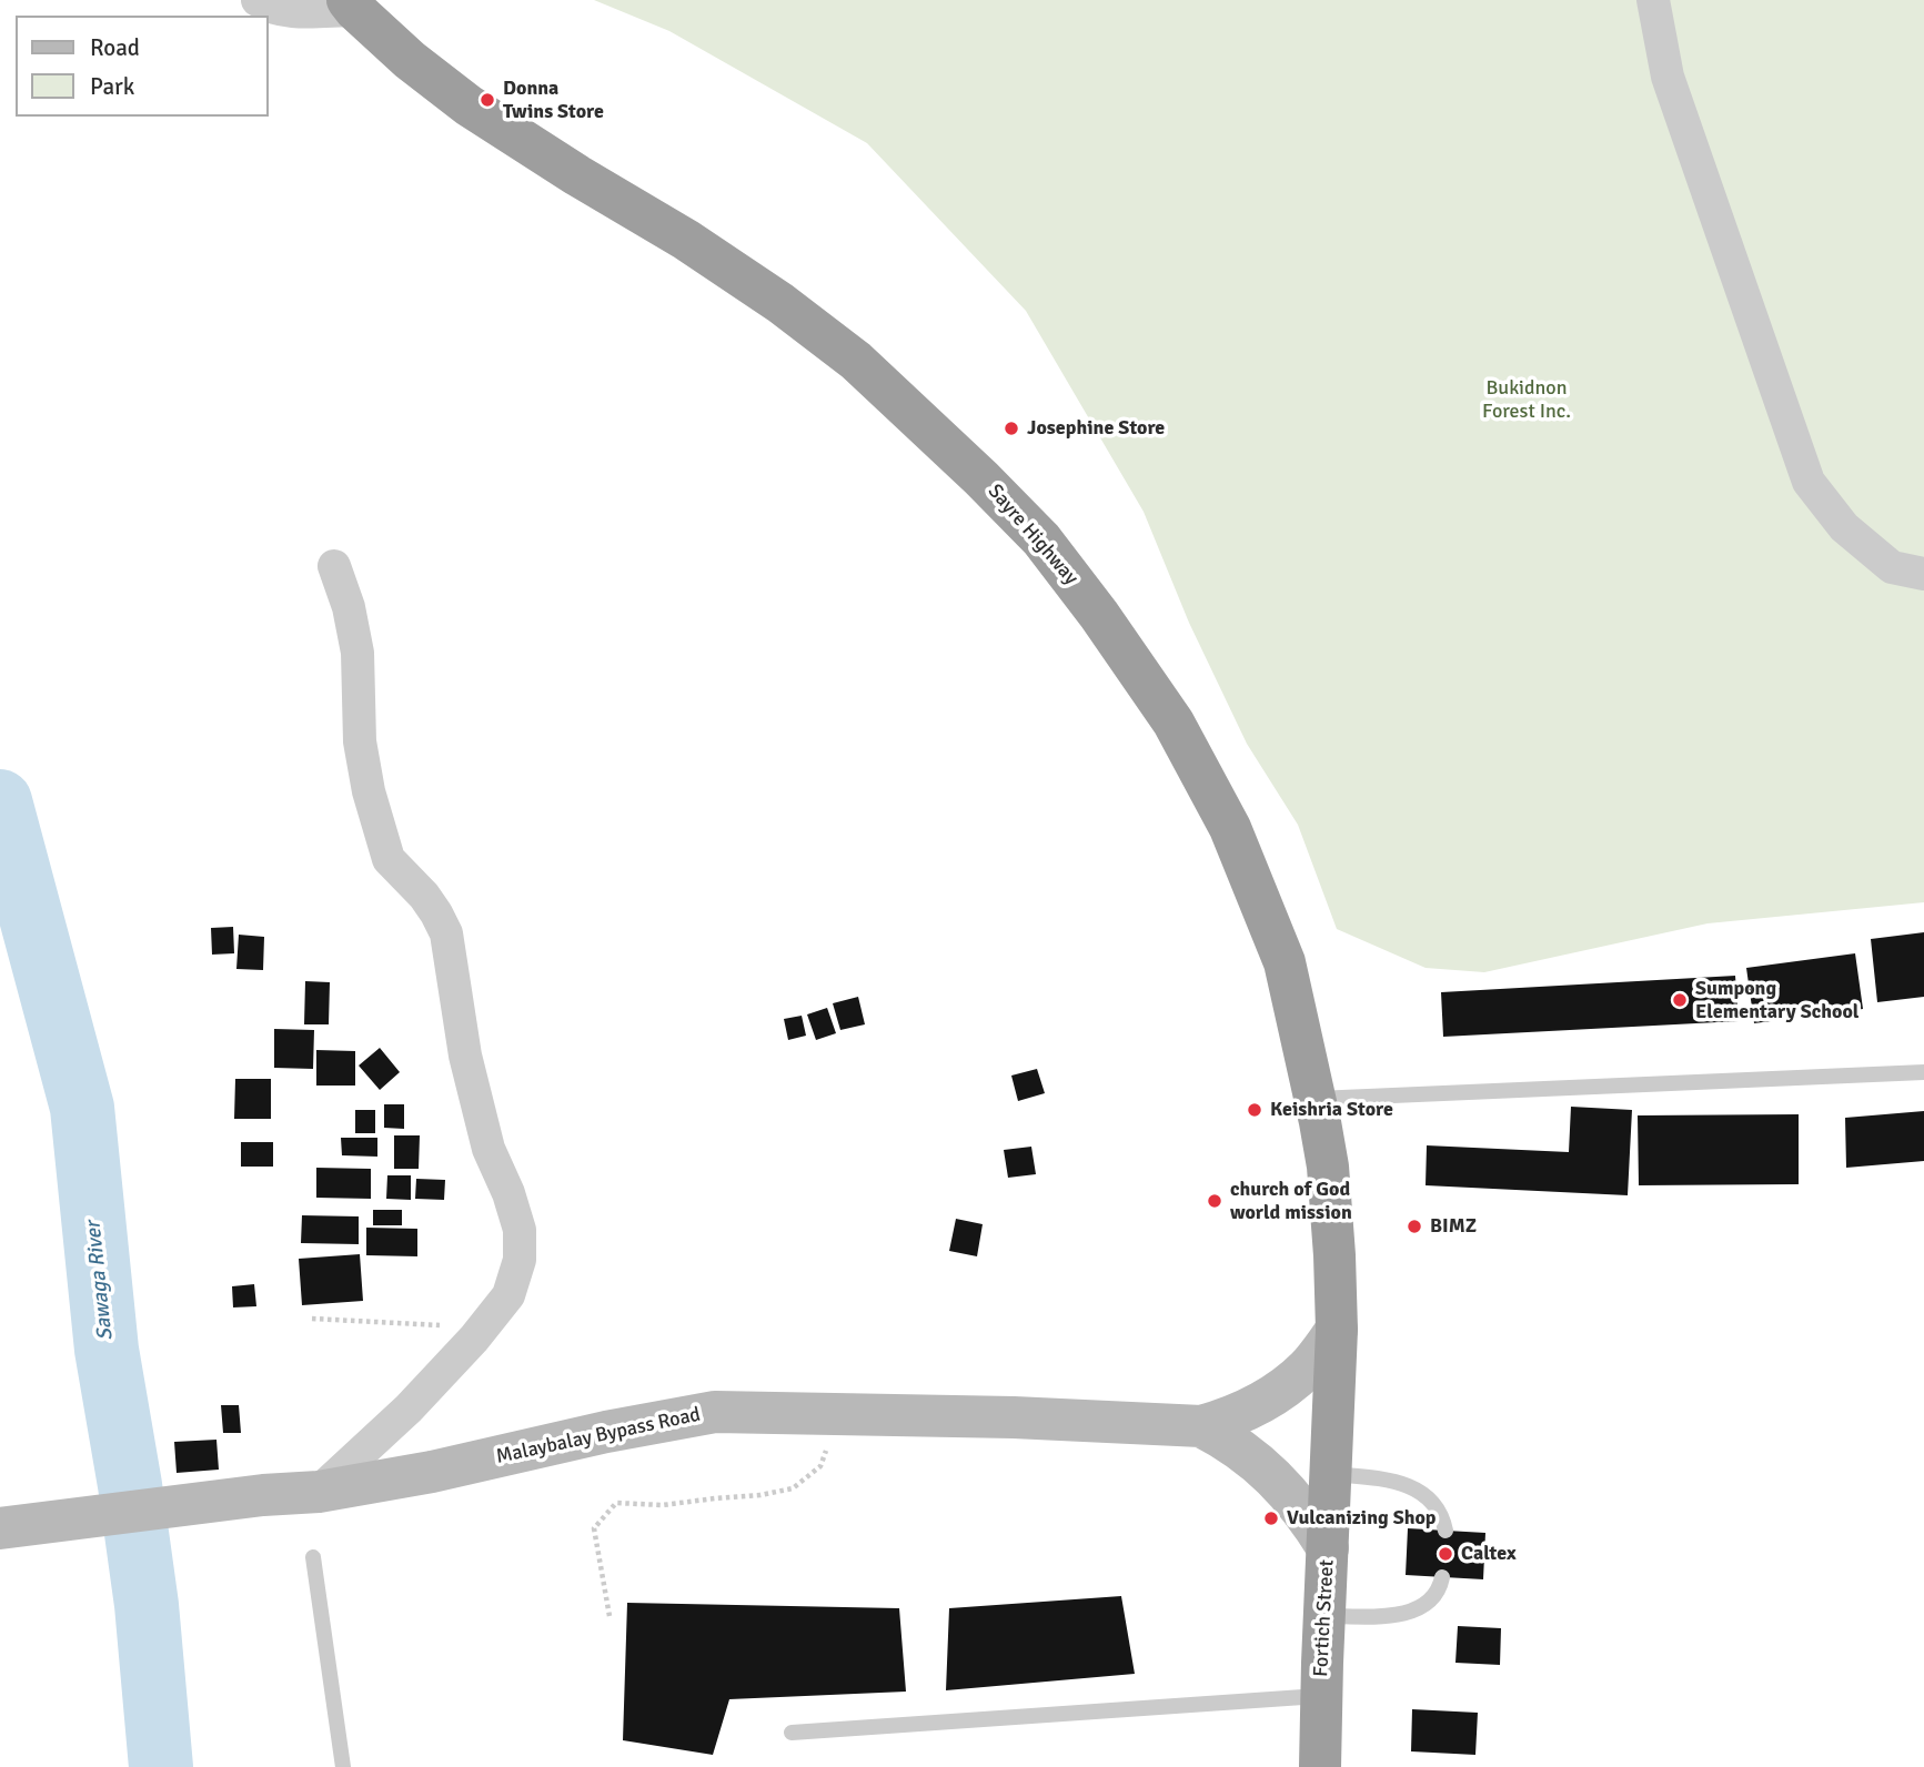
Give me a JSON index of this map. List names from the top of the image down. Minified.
{"streets":{"highway":["Sayre Highway","Fortich Street"],"main road":["Malaybalay Bypass Road"]},"crossings":[["Sayre Highway","Malaybalay Bypass Road"],["Sayre Highway","Fortich Street"],["Malaybalay Bypass Road","Fortich Street"]],"water":["Sawaga River"],"parks":["Bukidnon Forest Inc."],"places":["Donna Twins Store","Josephine Store","Sumpong Elementary School","Keishria Store","church of God world mission","BIMZ","Vulcanizing Shop","Caltex"],"legend":["Road","Park"]}
